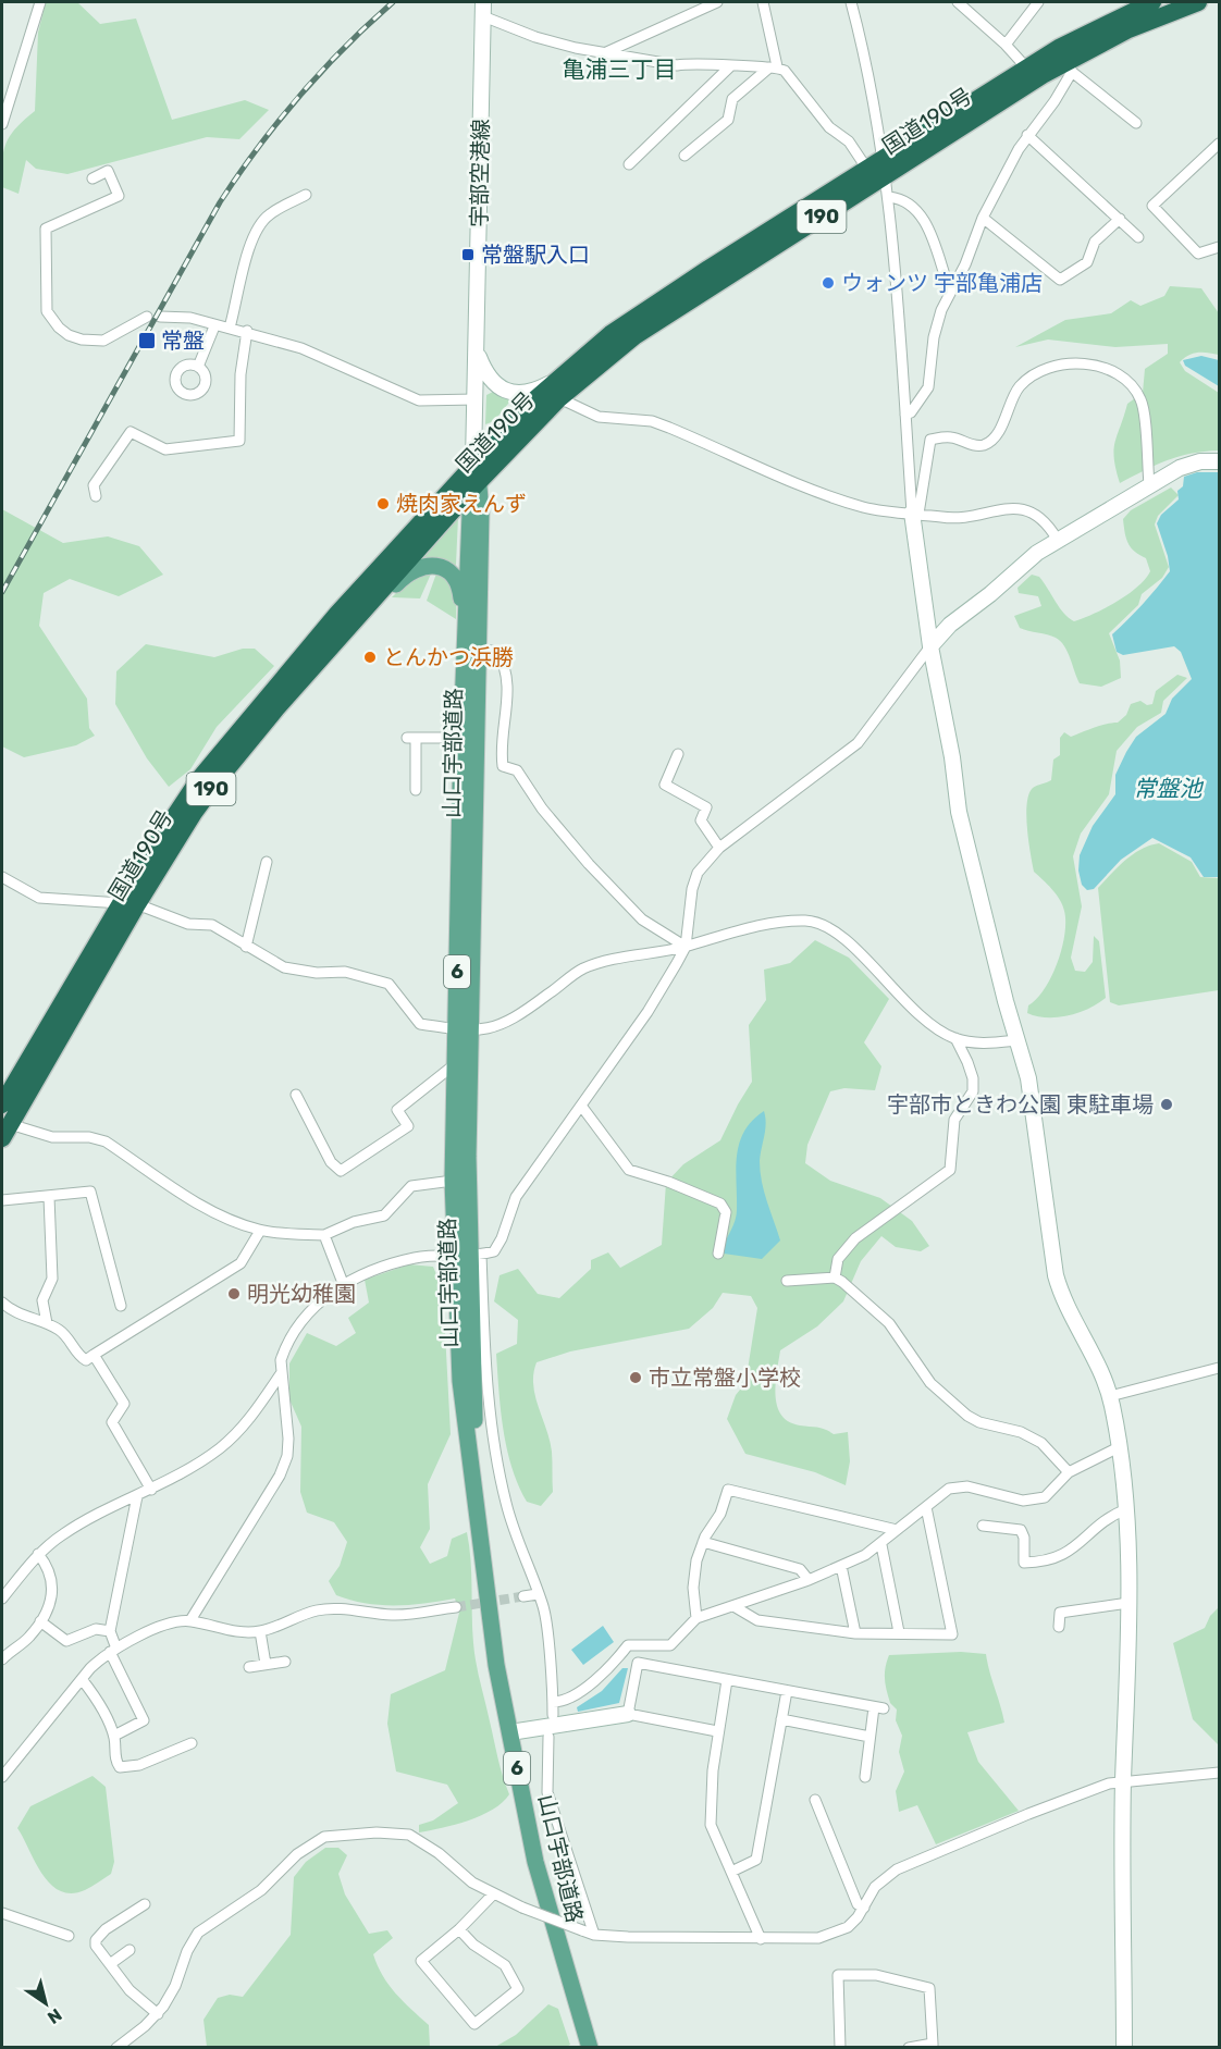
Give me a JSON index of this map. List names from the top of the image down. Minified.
{"streets":{"highway":["国道190号","190"],"main road":["山口宇部道路","6"],"street":["宇部空港線"]},"crossings":[["国道190号","宇部空港線"],["国道190号","山口宇部道路"],["宇部空港線","山口宇部道路"]],"districts":["亀浦三丁目"],"water":["常盤池"],"places":{"transit":["常盤駅入口","常盤"],"other":["ウォンツ 宇部亀浦店","焼肉家えんず","とんかつ浜勝","宇部市ときわ公園 東駐車場","明光幼稚園","市立常盤小学校"]},"north":"bottom right"}
